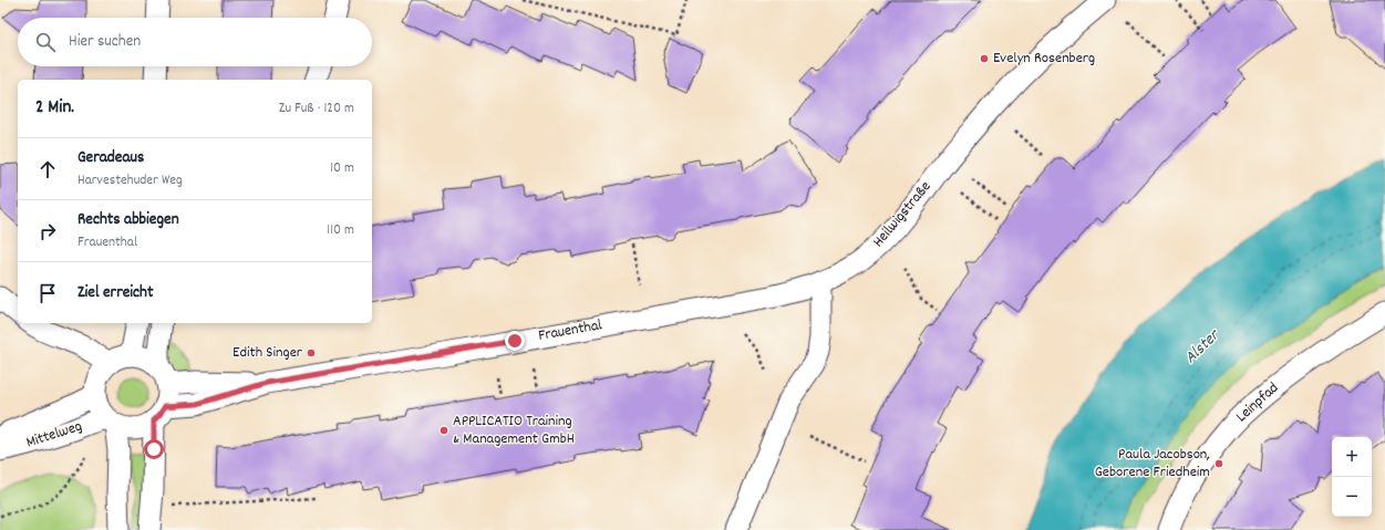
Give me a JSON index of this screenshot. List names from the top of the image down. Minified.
{"streets":{"street":["Heilwigstraße","Frauenthal","Leinpfad","Mittelweg"]},"crossings":[["Heilwigstraße","Frauenthal"],["Frauenthal","Mittelweg"]],"water":["Alster"],"places":["Evelyn Rosenberg","Edith Singer","APPLICATIO Training & Management GmbH","Paula Jacobson, Geborene Friedheim"],"page":{"search":"Hier suchen","heading":["2 Min.","Zu Fuß · 120 m"],"list":[["Geradeaus","Harvestehuder Weg","10 m"],["Rechts abbiegen","Frauenthal","110 m"],"Ziel erreicht"],"map_buttons":["+","−"]}}
